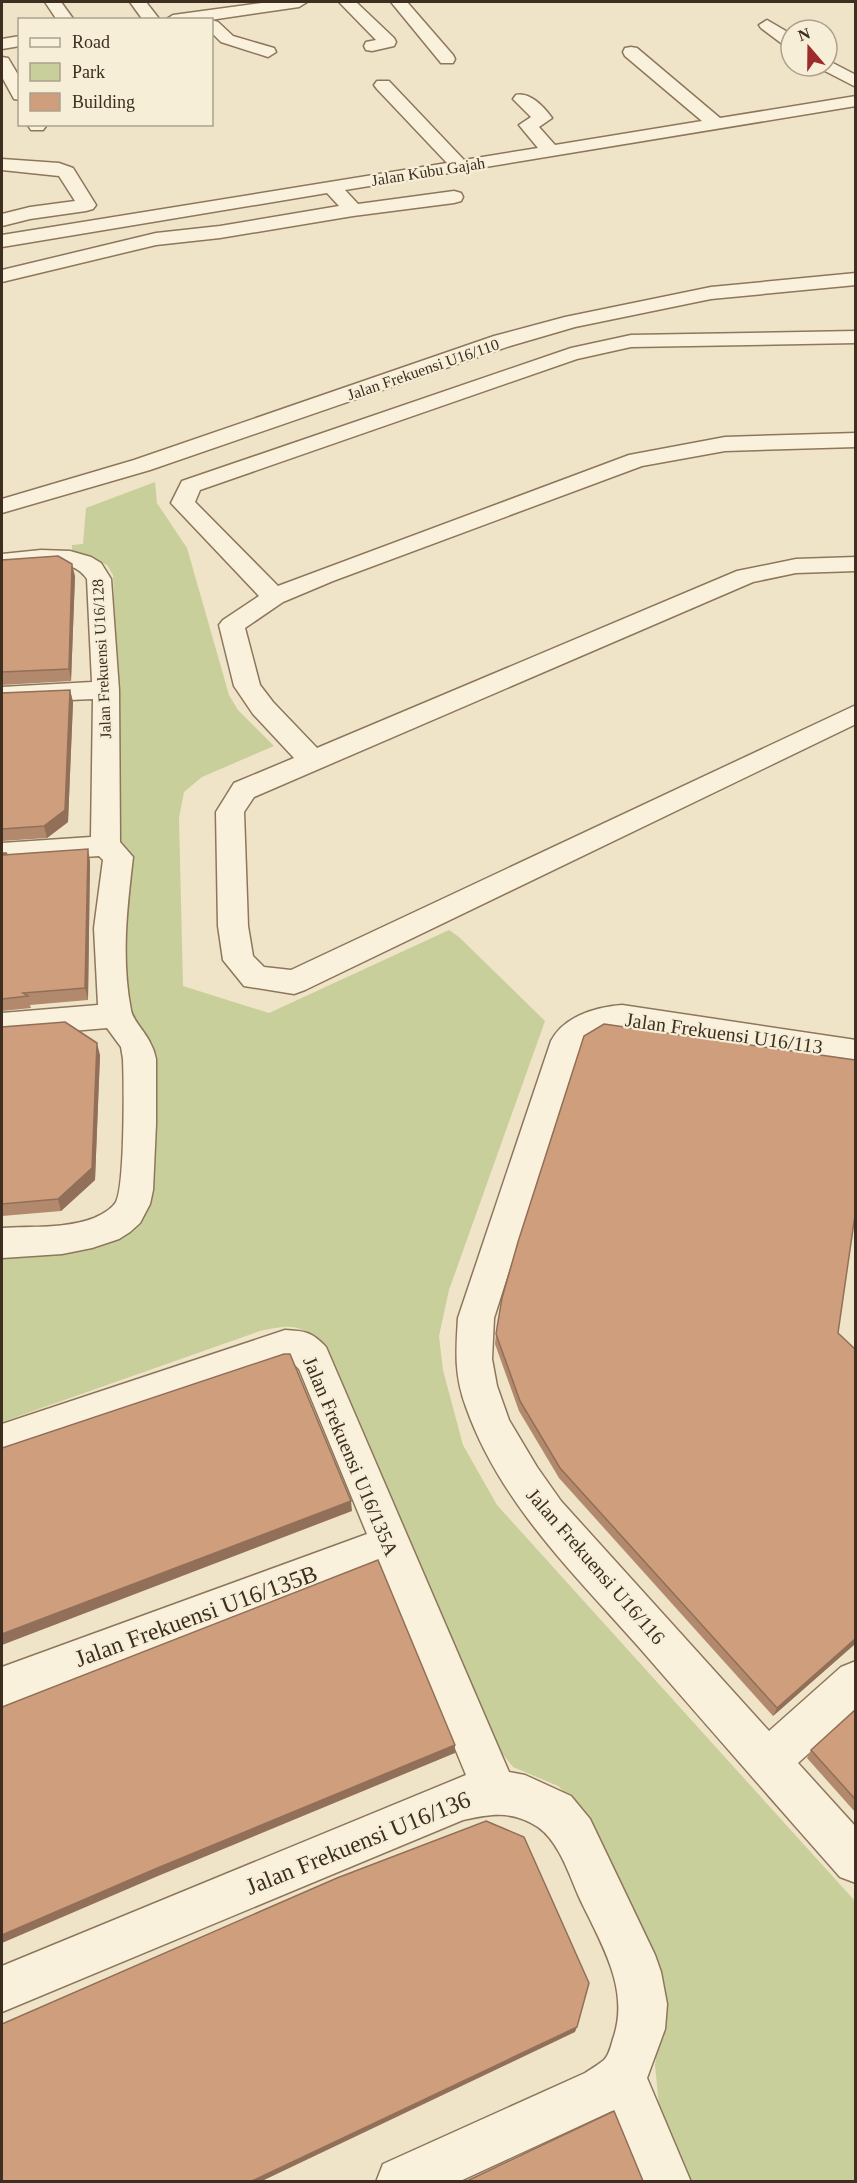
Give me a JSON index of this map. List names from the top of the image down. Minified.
{"streets":{"street":["Jalan Kubu Gajah","Jalan Frekuensi U16/110","Jalan Frekuensi U16/128","Jalan Frekuensi U16/113","Jalan Frekuensi U16/135A","Jalan Frekuensi U16/116","Jalan Frekuensi U16/135B","Jalan Frekuensi U16/136"]},"crossings":[["Jalan Frekuensi U16/113","Jalan Frekuensi U16/116"],["Jalan Frekuensi U16/135A","Jalan Frekuensi U16/135B"],["Jalan Frekuensi U16/135A","Jalan Frekuensi U16/136"]],"legend":["Road","Park","Building"],"north":"top"}
